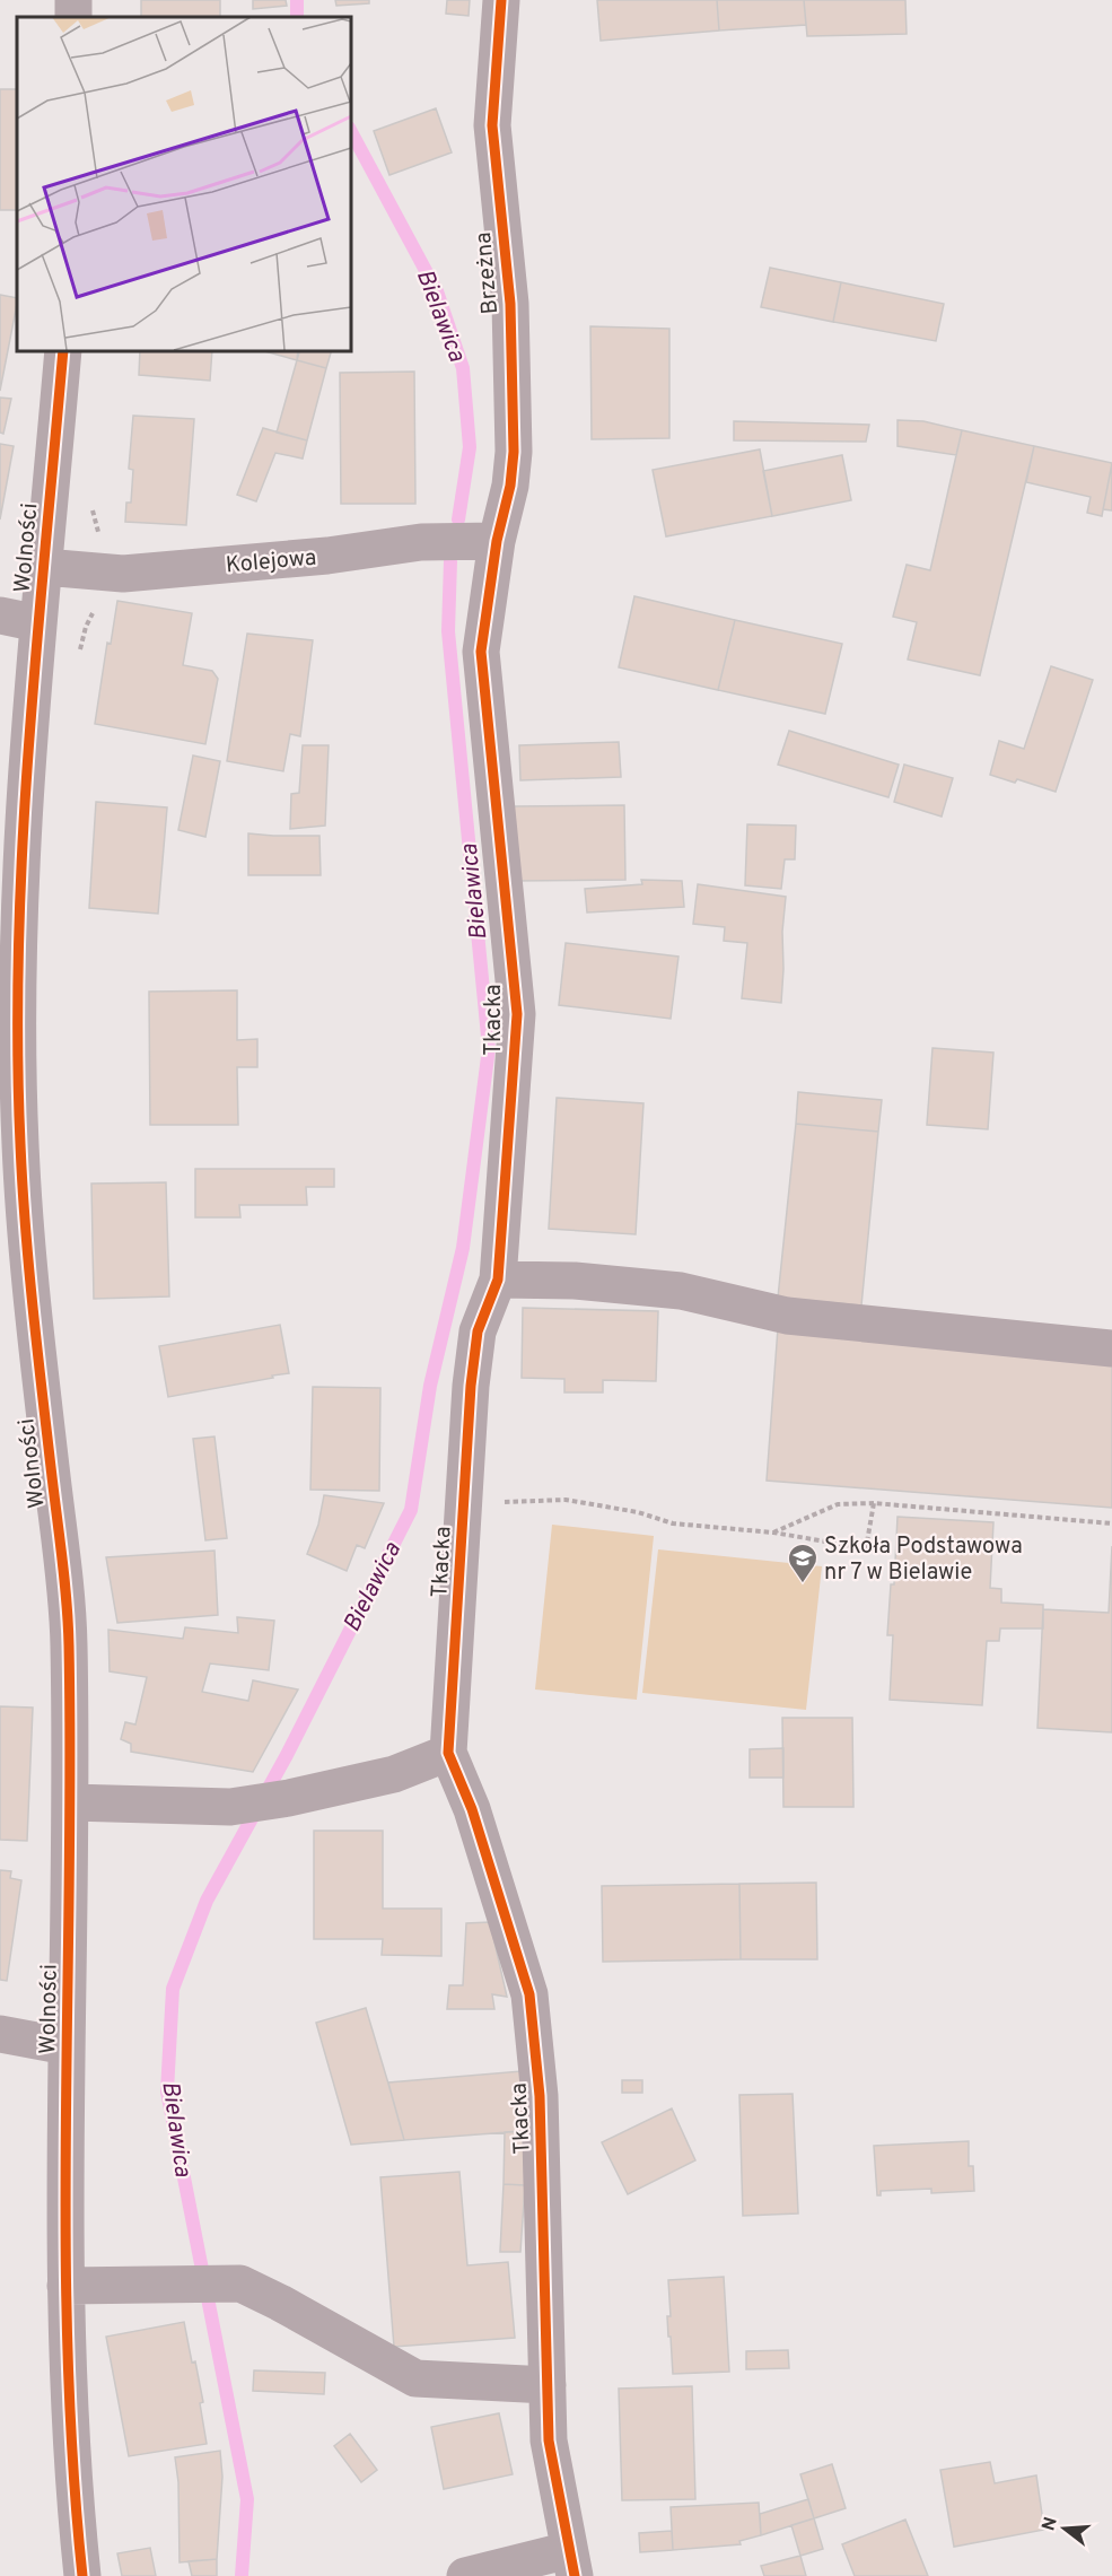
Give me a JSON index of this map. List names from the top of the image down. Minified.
{"streets":{"street":["Brzeżna","Wolności","Kolejowa","Tkacka"]},"crossings":[["Brzeżna","Kolejowa"],["Brzeżna","Tkacka"],["Wolności","Kolejowa"],["Kolejowa","Tkacka"]],"water":["Bielawica"],"places":{"school or university":["Szkoła Podstawowa nr 7 w Bielawie"]},"north":"left"}
